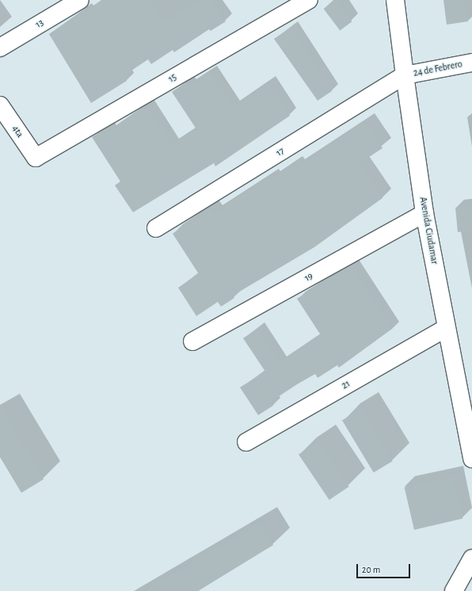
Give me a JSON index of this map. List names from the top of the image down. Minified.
{"streets":{"street":["13","24 de Febrero","15","4ta","17","Avenida Ciudamar","19","21"]},"crossings":[["24 de Febrero","17"],["24 de Febrero","Avenida Ciudamar"],["15","4ta"],["17","Avenida Ciudamar"],["Avenida Ciudamar","19"],["Avenida Ciudamar","21"]],"scale_bar":"20 m"}
